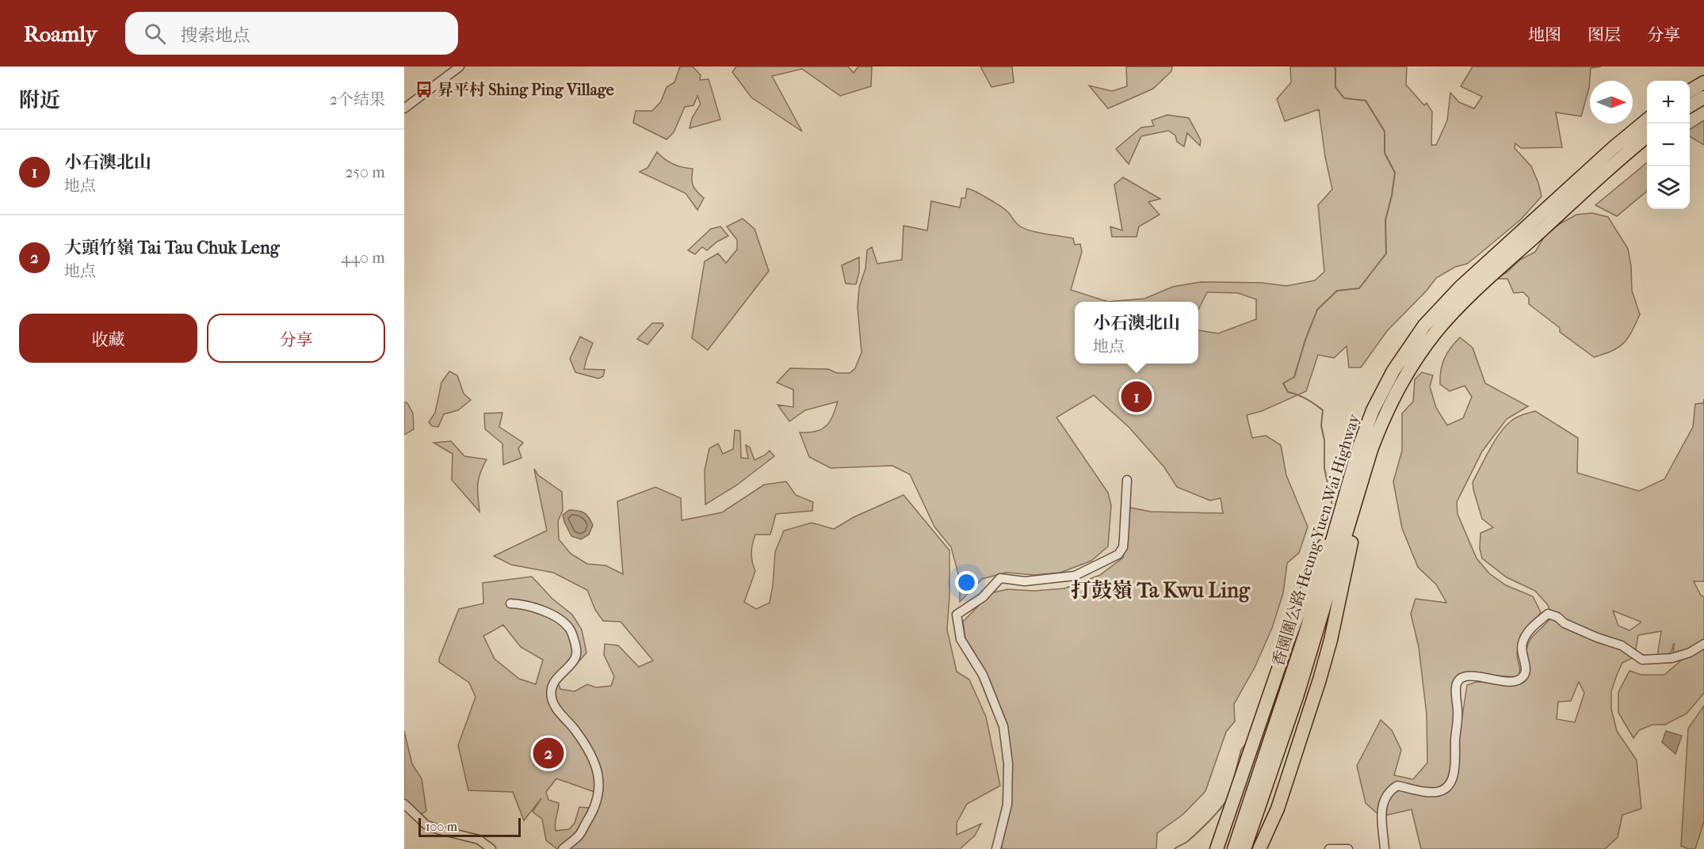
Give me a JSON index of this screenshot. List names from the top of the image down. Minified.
{"streets":{"highway":["香園圍公路 Heung Yuen Wai Highway"]},"districts":["打鼓嶺 Ta Kwu Ling"],"places":{"bus stop":["昇平村 Shing Ping Village"]},"scale_bar":"100 m","north":"right","page":{"header":"Roamly","search":"搜索地点","nav":["地图","图层","分享"],"heading":["附近","2个结果"],"map_buttons":["+","−"],"list":[{"mark":"1","name":"小石澳北山","note":"地点","value":"250 m"},{"mark":"2","name":"大頭竹嶺 Tai Tau Chuk Leng","note":"地点","value":"440 m"}],"buttons":["收藏","分享"],"popup":["小石澳北山","地点"],"pins":["1","2"],"scale":"100 m"}}
